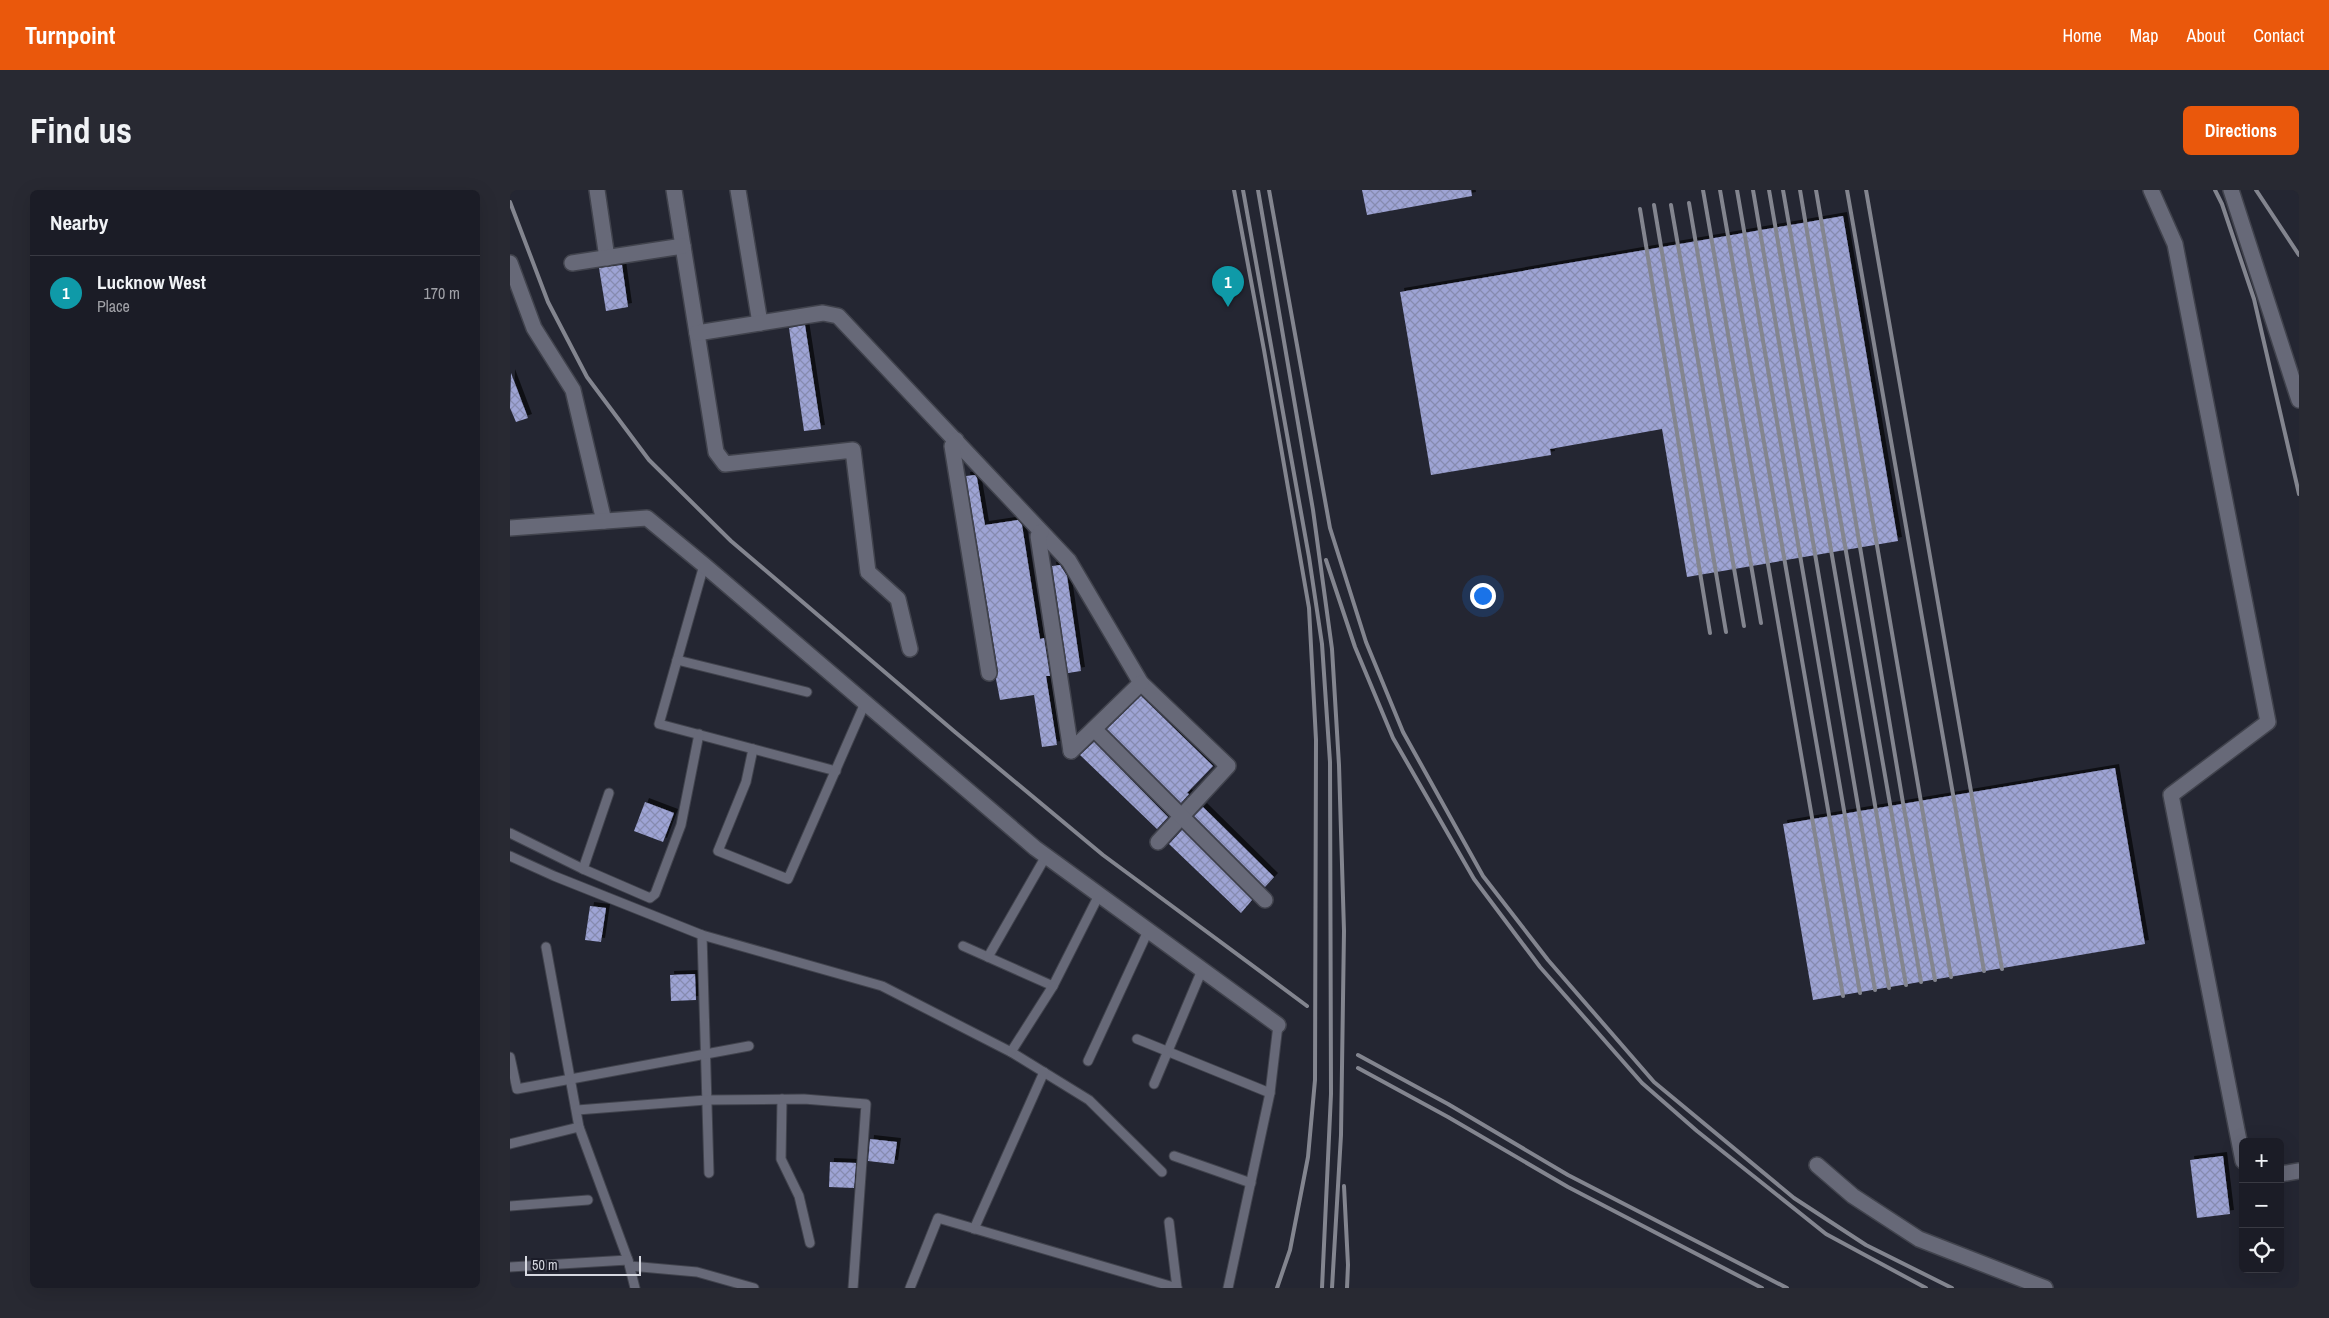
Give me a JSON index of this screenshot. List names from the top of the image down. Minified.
{"scale_bar":"50 m","page":{"header":"Turnpoint","nav":["Home","Map","About","Contact"],"buttons":"Directions","title":"Find us","heading":"Nearby","list":[{"mark":"1","name":"Lucknow West","note":"Place","value":"170 m"}],"pins":"1","map_buttons":["+","−"],"scale":"50 m"}}
